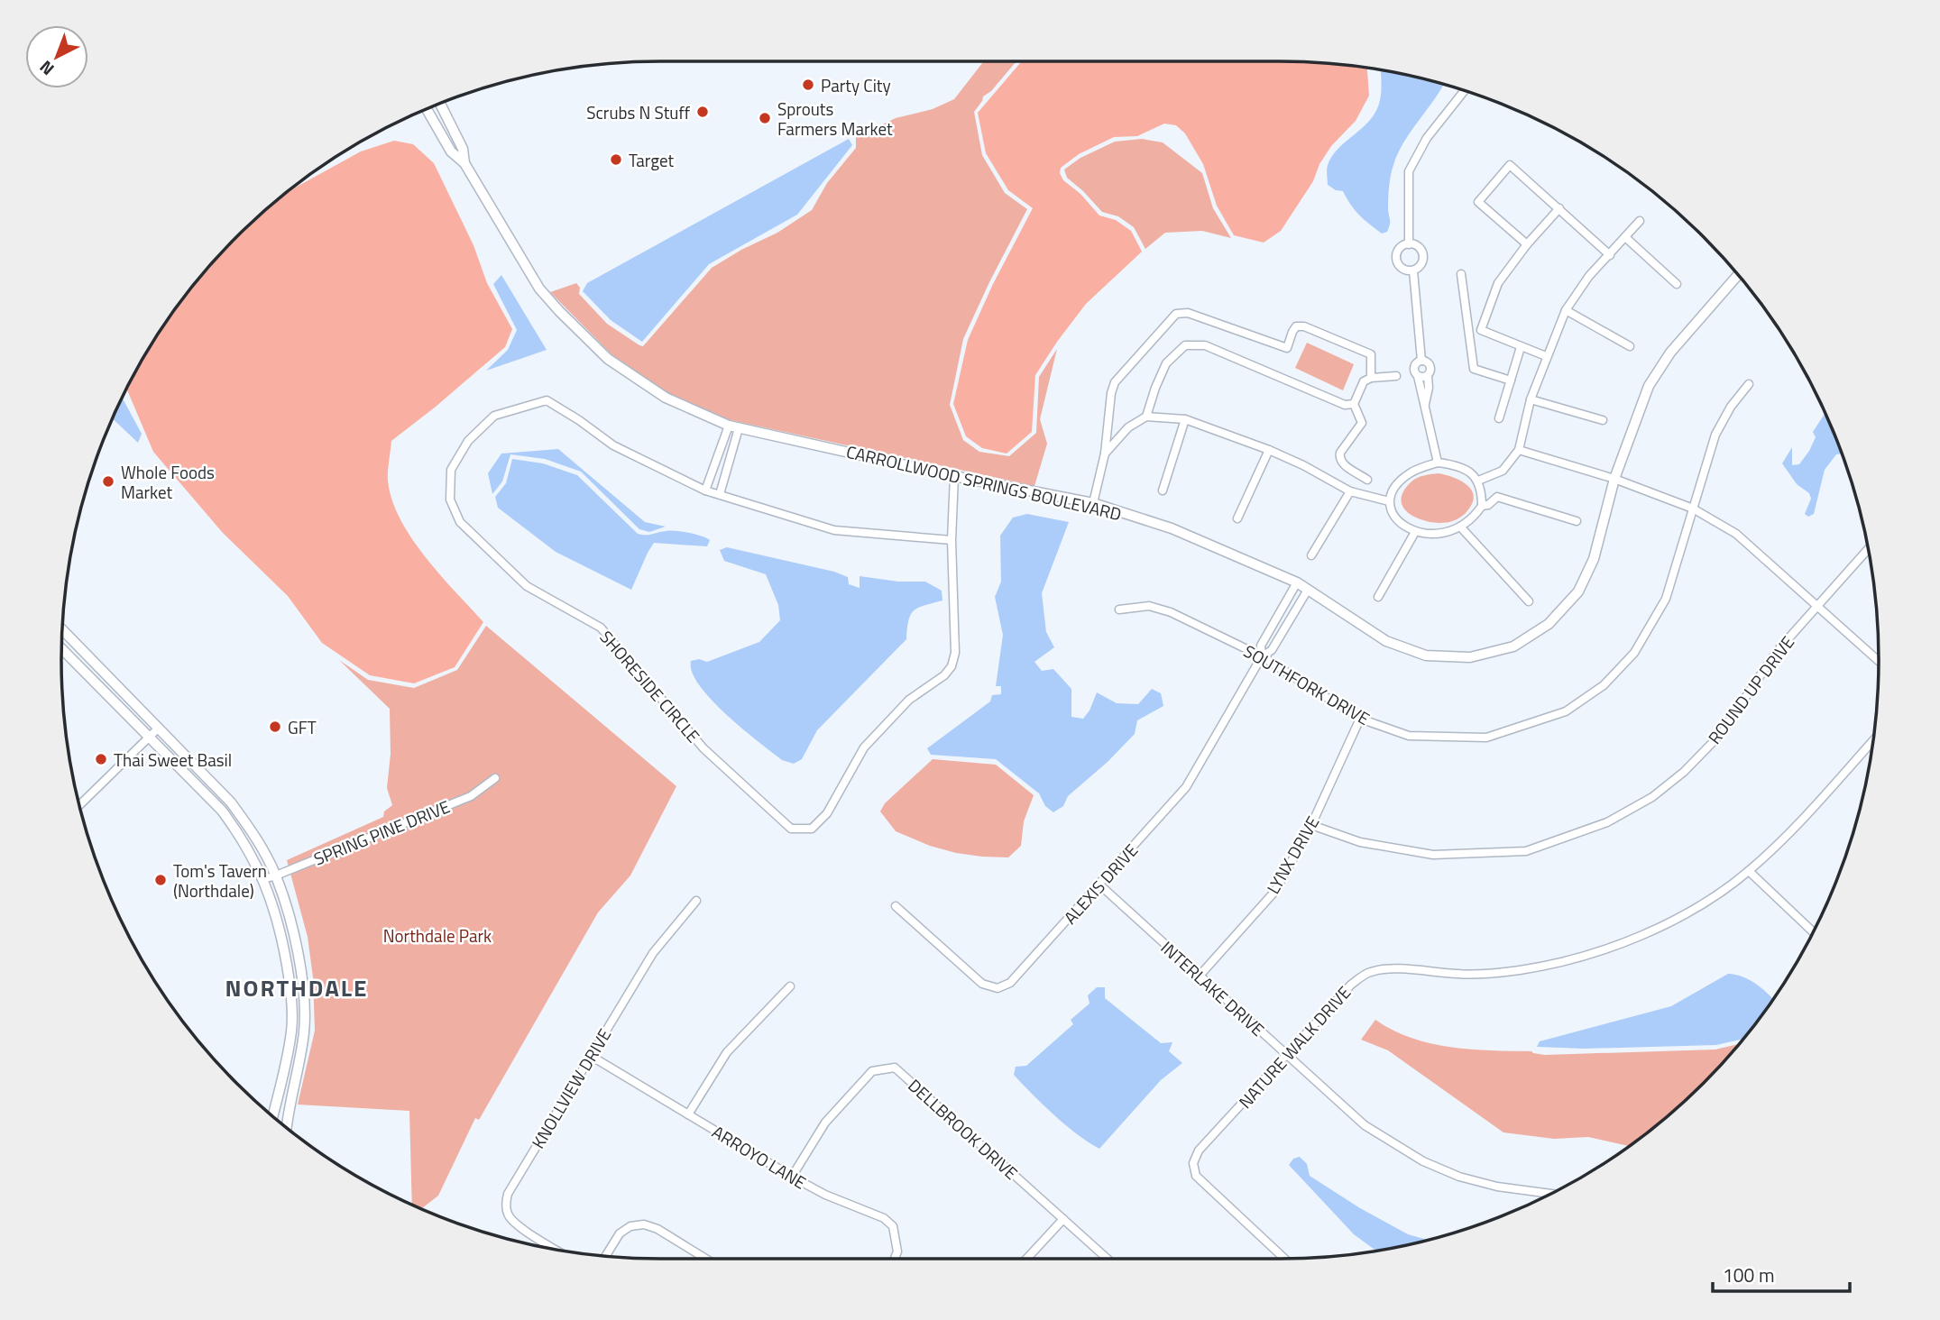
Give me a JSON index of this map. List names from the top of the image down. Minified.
{"streets":{"street":["CARROLLWOOD SPRINGS BOULEVARD","SOUTHFORK DRIVE","SHORESIDE CIRCLE","ROUND UP DRIVE","SPRING PINE DRIVE","LYNX DRIVE","ALEXIS DRIVE","INTERLAKE DRIVE","NATURE WALK DRIVE","KNOLLVIEW DRIVE","DELLBROOK DRIVE","ARROYO LANE"]},"crossings":[["CARROLLWOOD SPRINGS BOULEVARD","SHORESIDE CIRCLE"],["CARROLLWOOD SPRINGS BOULEVARD","ALEXIS DRIVE"],["SOUTHFORK DRIVE","LYNX DRIVE"],["SOUTHFORK DRIVE","ALEXIS DRIVE"],["ROUND UP DRIVE","LYNX DRIVE"],["LYNX DRIVE","INTERLAKE DRIVE"],["ALEXIS DRIVE","INTERLAKE DRIVE"],["INTERLAKE DRIVE","NATURE WALK DRIVE"],["KNOLLVIEW DRIVE","ARROYO LANE"],["DELLBROOK DRIVE","ARROYO LANE"]],"districts":["NORTHDALE"],"parks":["Northdale Park"],"places":["Party City","Scrubs N Stuff","Sprouts Farmers Market","Target","Whole Foods Market","GFT","Thai Sweet Basil","Tom's Tavern (Northdale)"],"scale_bar":"100 m","north":"bottom left"}
